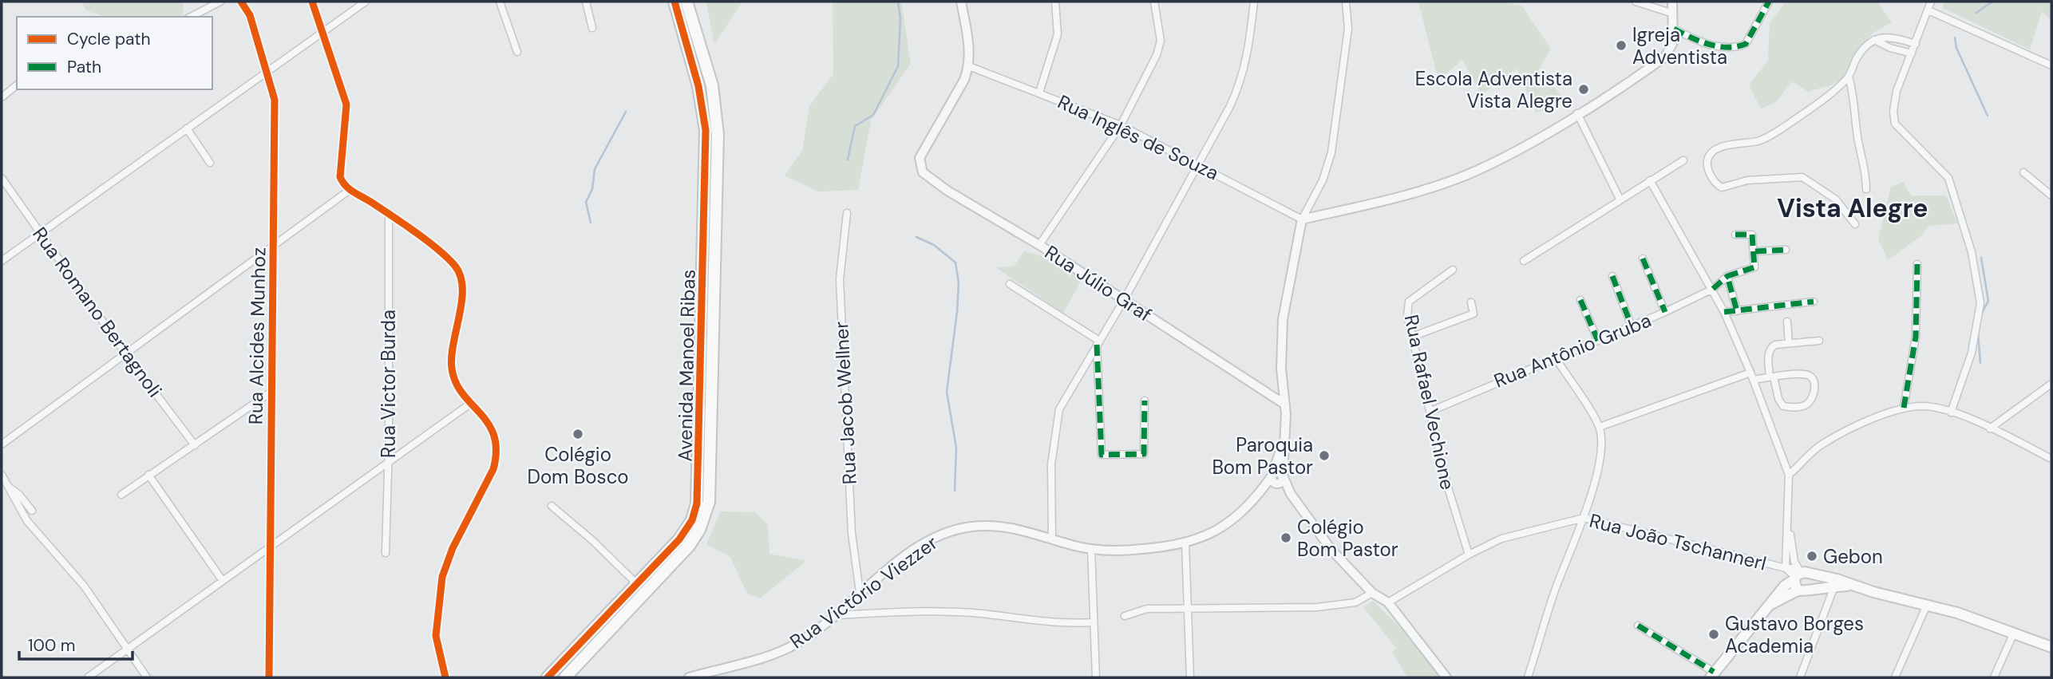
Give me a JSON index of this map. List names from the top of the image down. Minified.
{"streets":{"main road":["Avenida Manoel Ribas","Rua João Tschannerl"],"street":["Rua Inglês de Souza","Rua Júlio Graf","Rua Romano Bertagnoli","Rua Alcides Munhoz","Rua Antônio Gruba","Rua Victor Burda","Rua Rafael Vechione","Rua Jacob Wellner","Rua Victório Viezzer"]},"crossings":[["Rua Inglês de Souza","Rua Júlio Graf"],["Rua Antônio Gruba","Rua Rafael Vechione"],["Rua Rafael Vechione","Rua João Tschannerl"],["Rua Jacob Wellner","Rua Victório Viezzer"]],"districts":["Vista Alegre"],"places":["Igreja Adventista","Escola Adventista Vista Alegre","Colégio Dom Bosco","Paroquia Bom Pastor","Colégio Bom Pastor","Gebon","Gustavo Borges Academia"],"legend":["Cycle path","Path"],"scale_bar":"100 m"}
